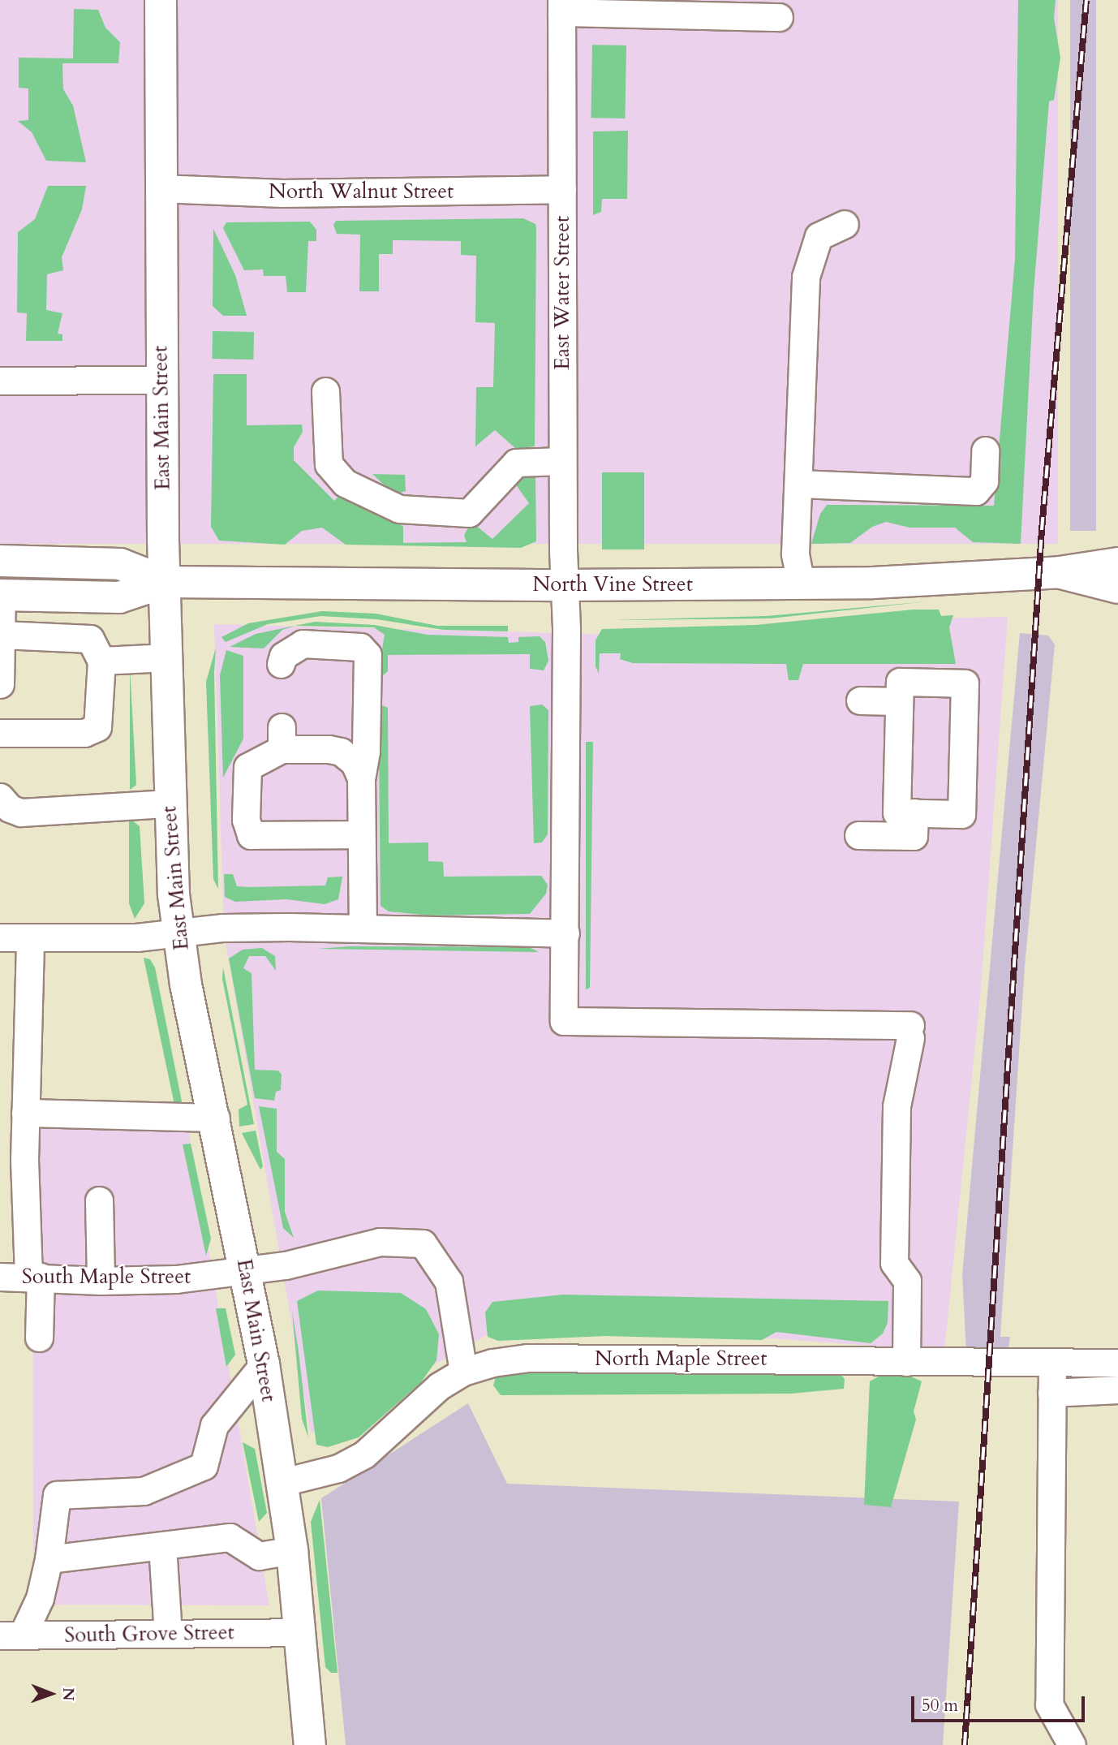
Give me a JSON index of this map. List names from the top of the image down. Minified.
{"streets":{"main road":["East Main Street","North Vine Street"],"street":["North Walnut Street","East Water Street","South Maple Street","North Maple Street","South Grove Street"]},"crossings":[["North Walnut Street","East Water Street"],["North Walnut Street","East Main Street"],["East Water Street","North Vine Street"],["East Water Street","North Maple Street"],["East Main Street","North Vine Street"],["East Main Street","South Maple Street"],["East Main Street","North Maple Street"],["East Main Street","South Grove Street"],["South Maple Street","North Maple Street"]],"scale_bar":"50 m","north":"right"}
